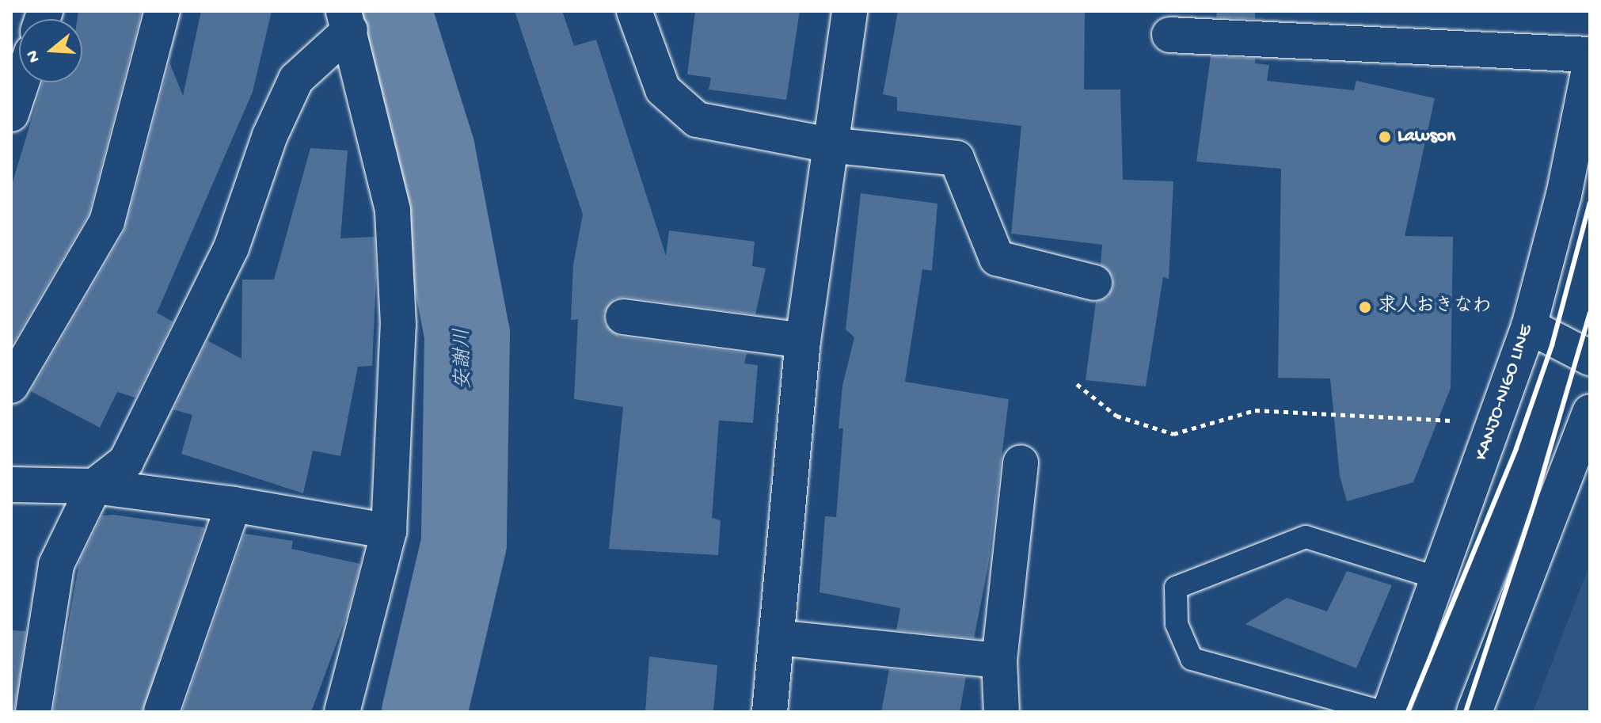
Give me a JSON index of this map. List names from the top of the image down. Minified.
{"streets":{"street":["KANJO-NIGO LINE"]},"water":["安謝川"],"places":["Lawson","求人おきなわ"],"north":"left"}
